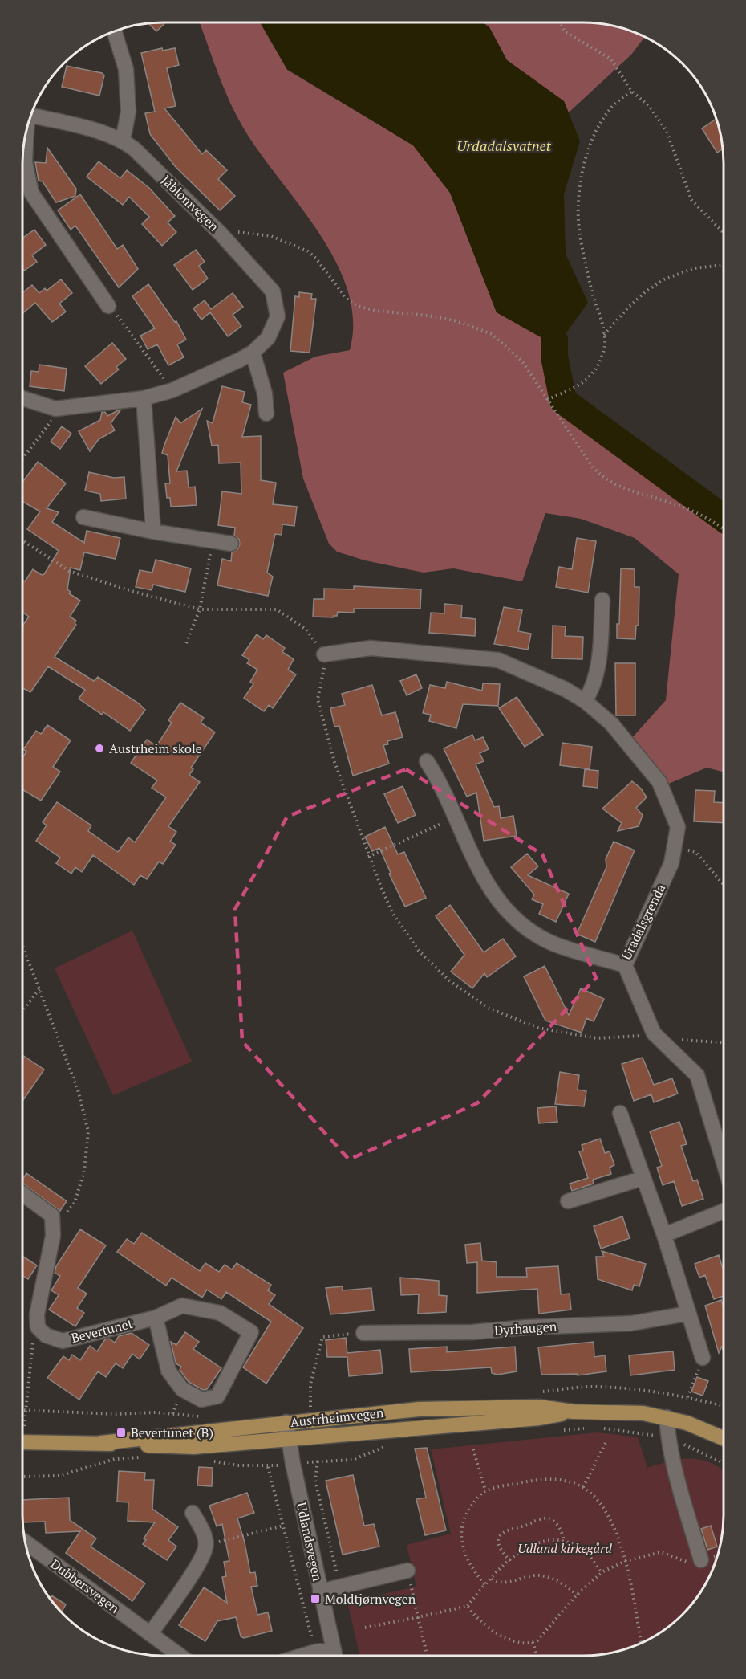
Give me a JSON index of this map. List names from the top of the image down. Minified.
{"streets":{"main road":["Austrheimvegen"],"street":["Jåblomvegen","Uradalsgrenda","Dyrhaugen","Bevertunet","Udlandsvegen","Dubbersvegen"]},"crossings":[["Austrheimvegen","Udlandsvegen"]],"water":["Urdadalsvatnet"],"parks":["Udland kirkegård"],"places":{"other":["Austrheim skole"],"transit":["Bevertunet (B)","Moldtjørnvegen"]}}
